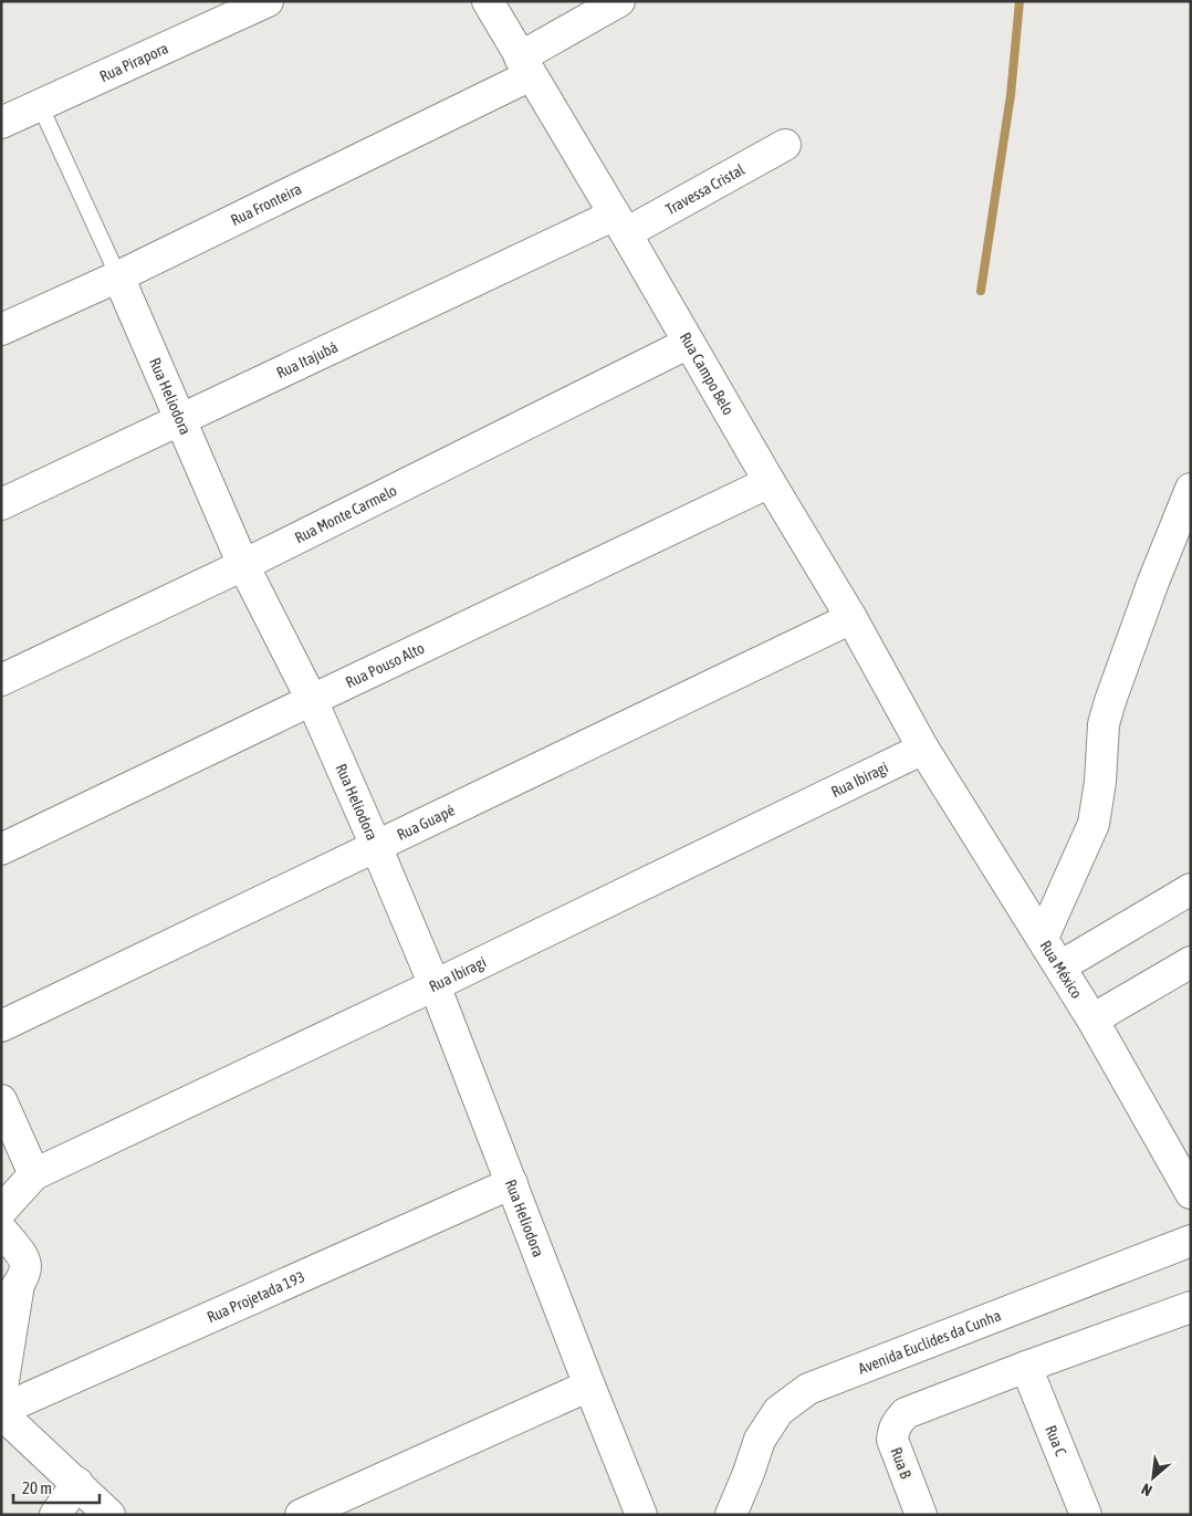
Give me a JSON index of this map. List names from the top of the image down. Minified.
{"streets":{"street":["Rua Pirapora","Travessa Cristal","Rua Fronteira","Rua Itajubá","Rua Campo Belo","Rua Heliodora","Rua Monte Carmelo","Rua Pouso Alto","Rua Ibiragi","Rua Guapé","Rua México","Rua Projetada 193","Avenida Euclides da Cunha","Rua C","Rua B"]},"crossings":[["Rua Pirapora","Rua Heliodora"],["Travessa Cristal","Rua Itajubá"],["Travessa Cristal","Rua Campo Belo"],["Rua Fronteira","Rua Campo Belo"],["Rua Fronteira","Rua Heliodora"],["Rua Itajubá","Rua Campo Belo"],["Rua Itajubá","Rua Heliodora"],["Rua Campo Belo","Rua Monte Carmelo"],["Rua Campo Belo","Rua Pouso Alto"],["Rua Campo Belo","Rua Ibiragi"],["Rua Campo Belo","Rua Guapé"],["Rua Campo Belo","Rua México"],["Rua Heliodora","Rua Monte Carmelo"],["Rua Heliodora","Rua Pouso Alto"],["Rua Heliodora","Rua Ibiragi"],["Rua Heliodora","Rua Guapé"],["Rua Heliodora","Rua Projetada 193"],["Rua Ibiragi","Rua México"],["Rua C","Rua B"]],"scale_bar":"20 m","north":"bottom left"}
